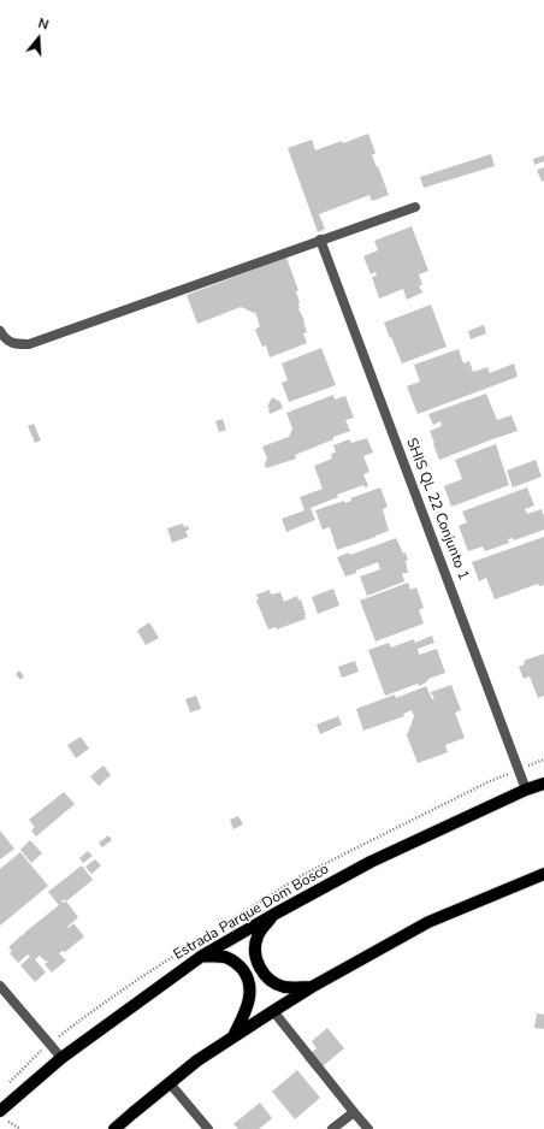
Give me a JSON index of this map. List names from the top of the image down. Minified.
{"streets":{"main road":["Estrada Parque Dom Bosco"],"street":["SHIS QL 22 Conjunto 1"]},"crossings":[["SHIS QL 22 Conjunto 1","Estrada Parque Dom Bosco"]],"north":"top"}
